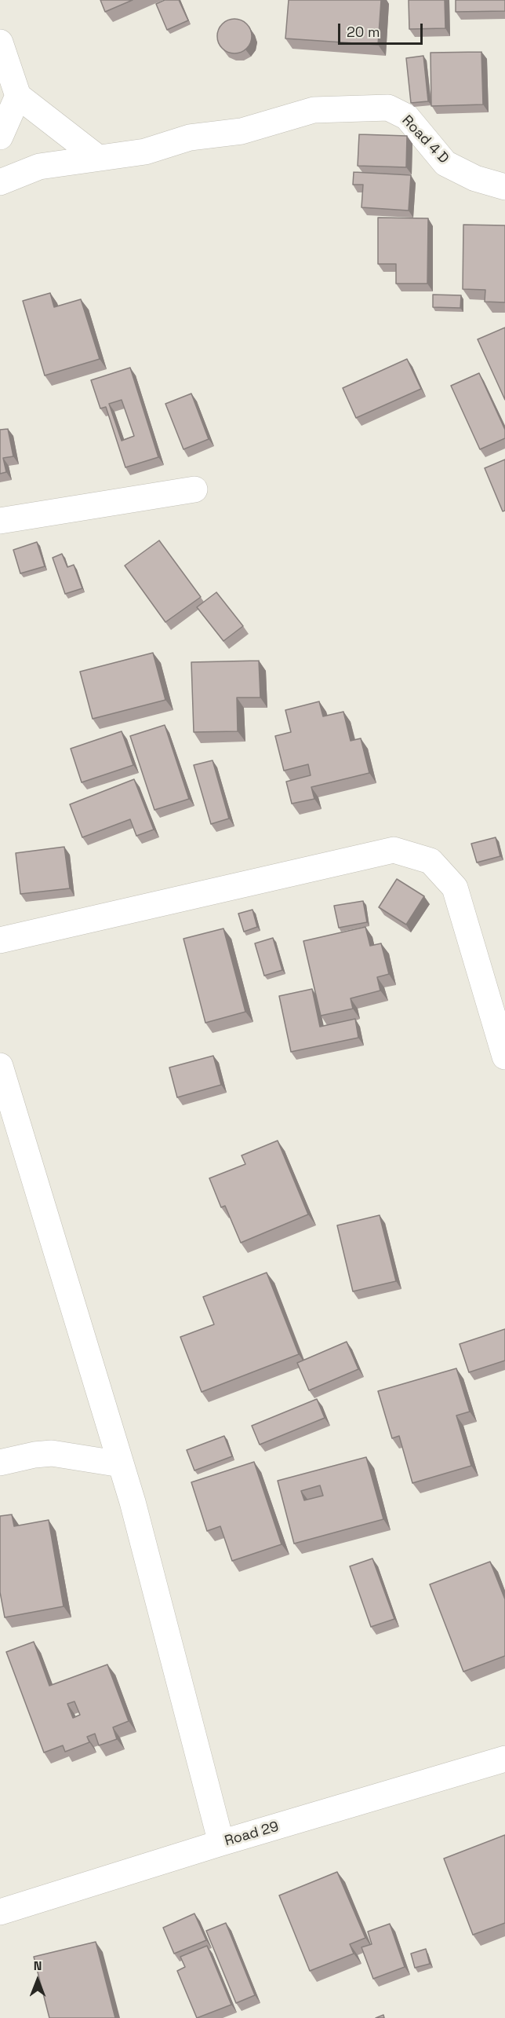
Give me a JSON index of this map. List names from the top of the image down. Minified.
{"streets":{"street":["Road 4 D","Road 29"]},"scale_bar":"20 m","north":"top"}
